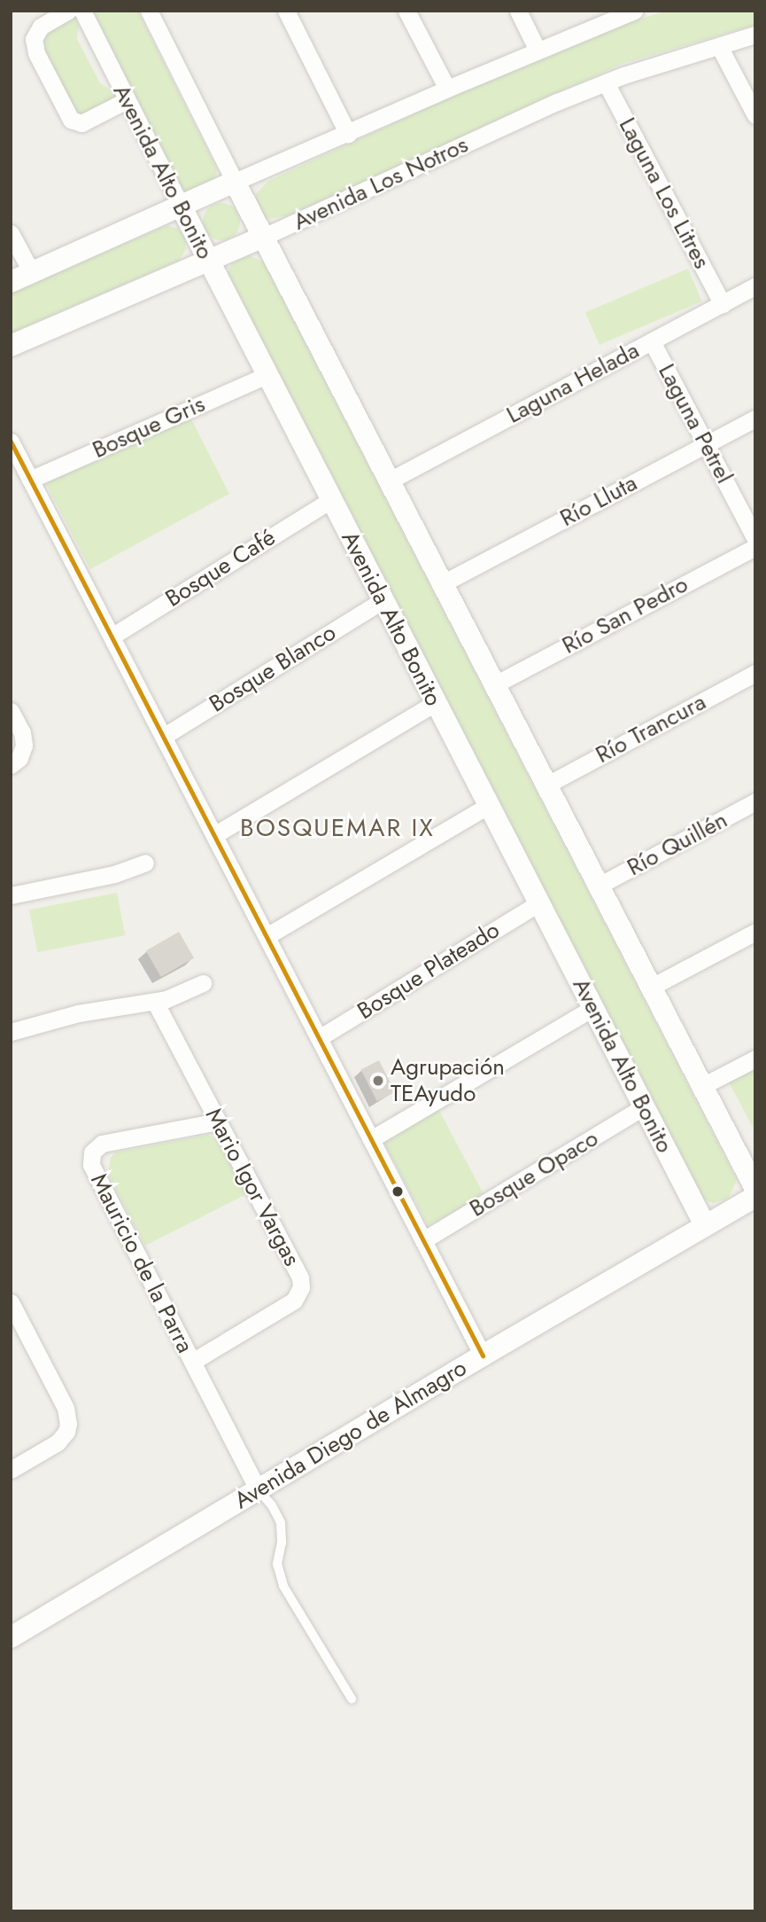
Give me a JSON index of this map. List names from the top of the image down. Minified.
{"streets":{"street":["Avenida Alto Bonito","Avenida Los Notros","Laguna Los Litres","Laguna Helada","Laguna Petrel","Bosque Gris","Río Lluta","Bosque Café","Río San Pedro","Bosque Blanco","Río Trancura","Río Quillén","Bosque Plateado","Bosque Opaco","Mario Igor Vargas","Mauricio de la Parra","Avenida Diego de Almagro"]},"crossings":[["Avenida Alto Bonito","Avenida Los Notros"],["Avenida Alto Bonito","Bosque Gris"],["Avenida Alto Bonito","Bosque Café"],["Avenida Alto Bonito","Bosque Blanco"],["Avenida Alto Bonito","Bosque Plateado"],["Avenida Alto Bonito","Bosque Opaco"],["Avenida Alto Bonito","Avenida Diego de Almagro"],["Avenida Los Notros","Laguna Los Litres"],["Laguna Los Litres","Laguna Helada"],["Laguna Helada","Laguna Petrel"],["Laguna Petrel","Río Lluta"],["Mario Igor Vargas","Mauricio de la Parra"],["Mauricio de la Parra","Avenida Diego de Almagro"]],"districts":["BOSQUEMAR IX"],"places":["Agrupación TEAyudo"]}
